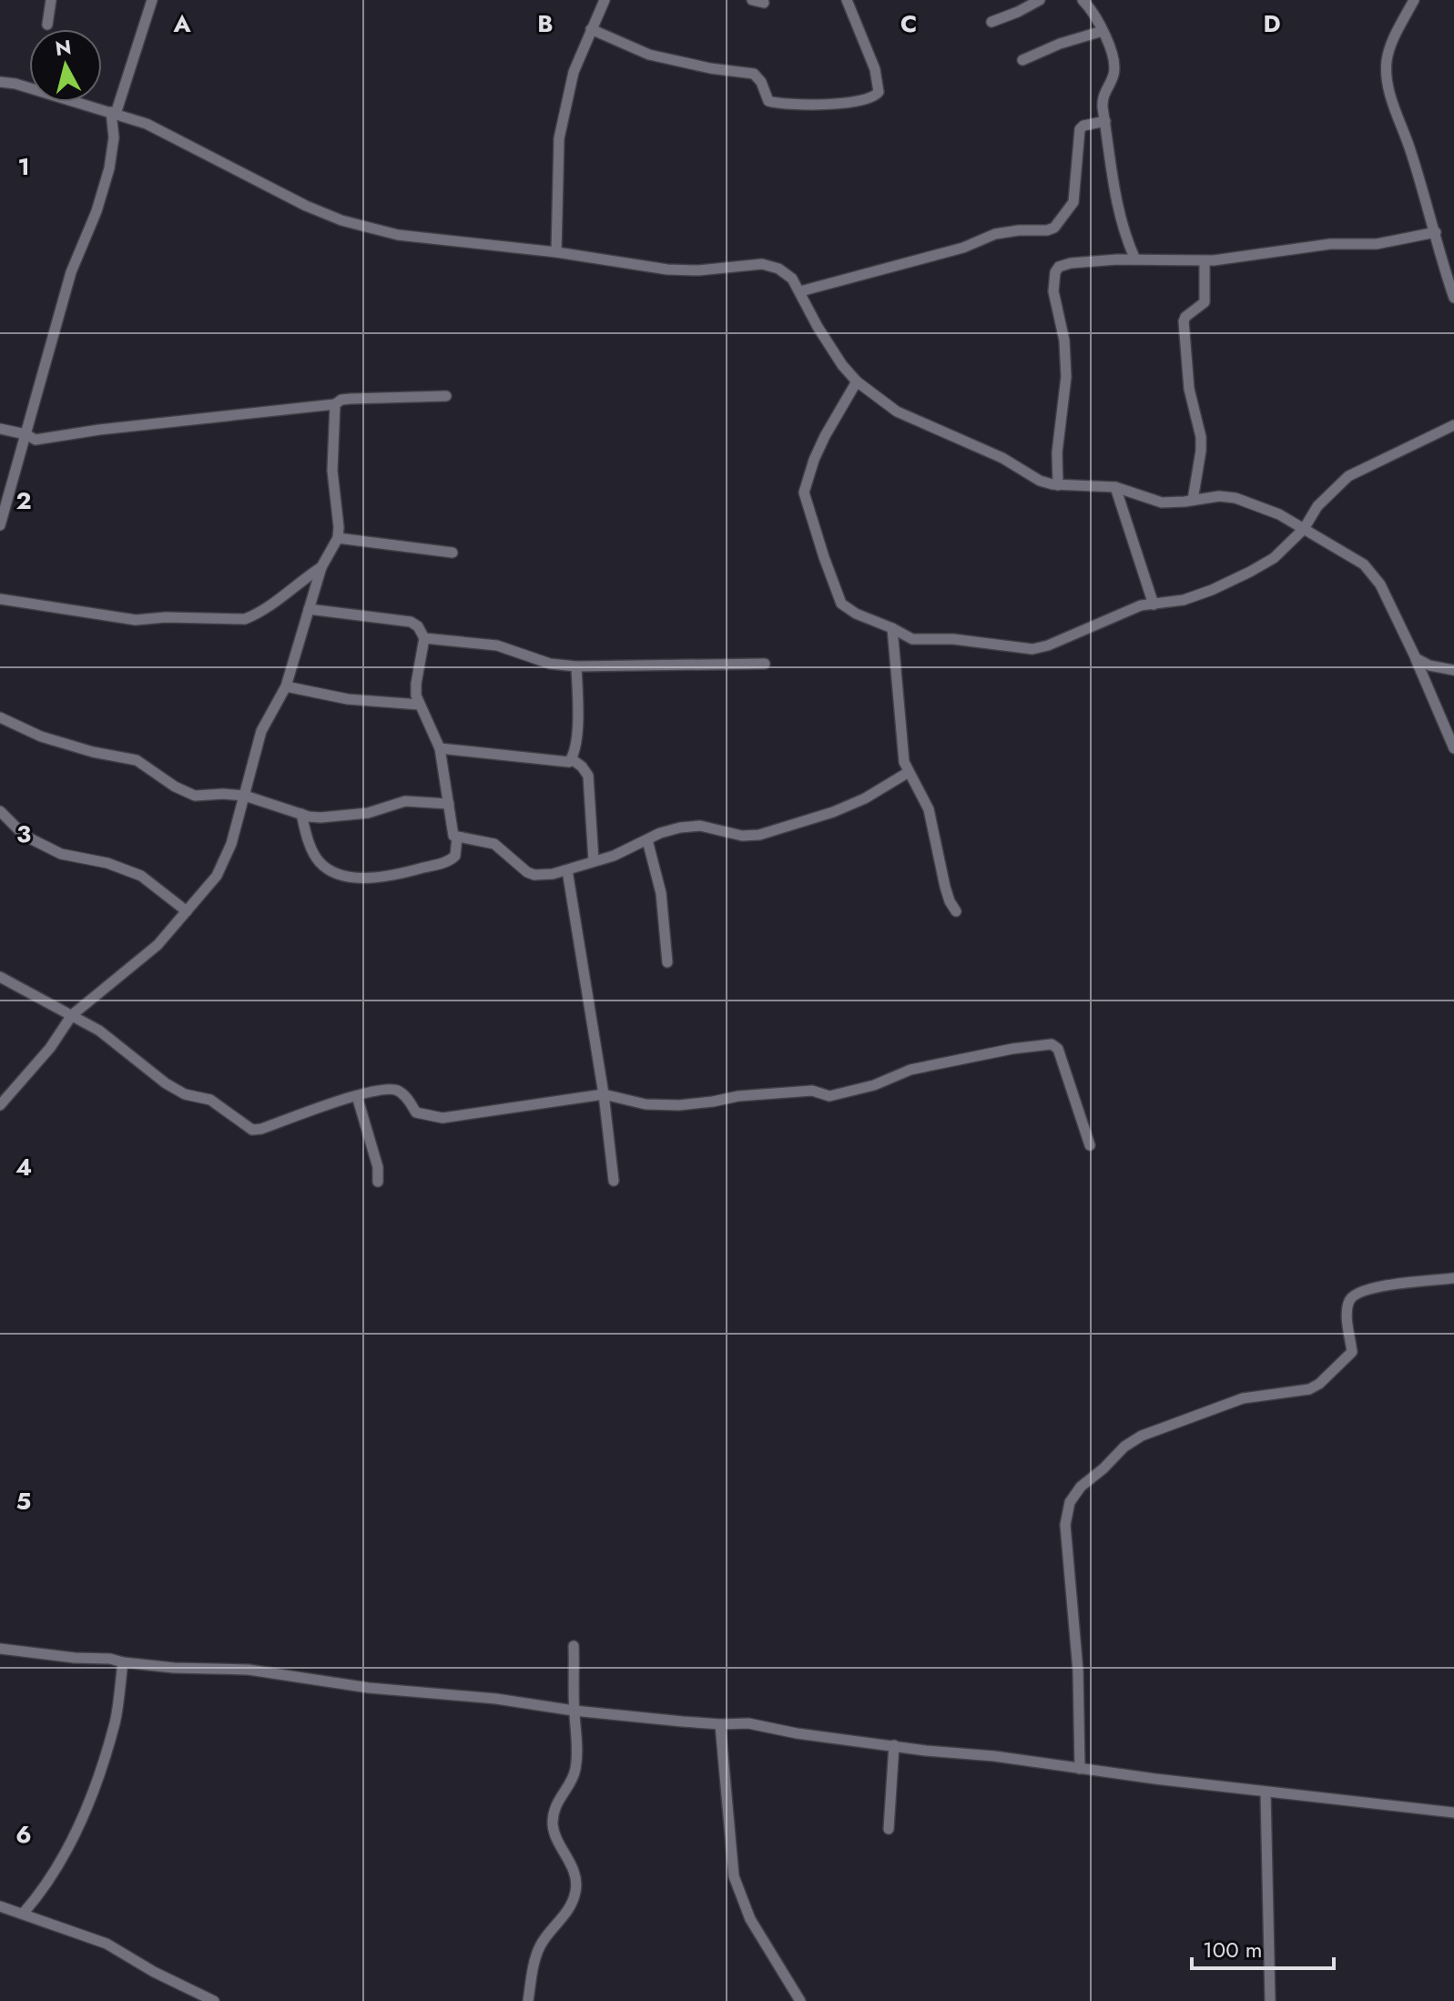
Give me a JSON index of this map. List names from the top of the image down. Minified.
{"scale_bar":"100 m","north":"top","grid":{"columns":["A","B","C","D"],"rows":["1","2","3","4","5","6"]}}
